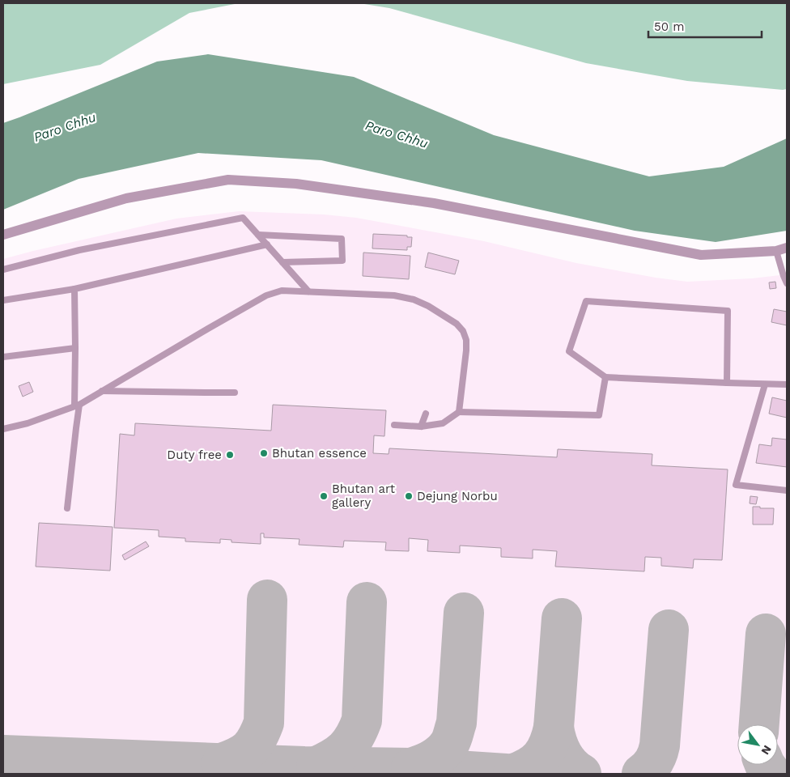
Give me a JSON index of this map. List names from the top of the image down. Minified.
{"water":["Paro Chhu"],"places":["Bhutan essence","Duty free","Bhutan art gallery","Dejung Norbu"],"scale_bar":"50 m","north":"bottom right"}
